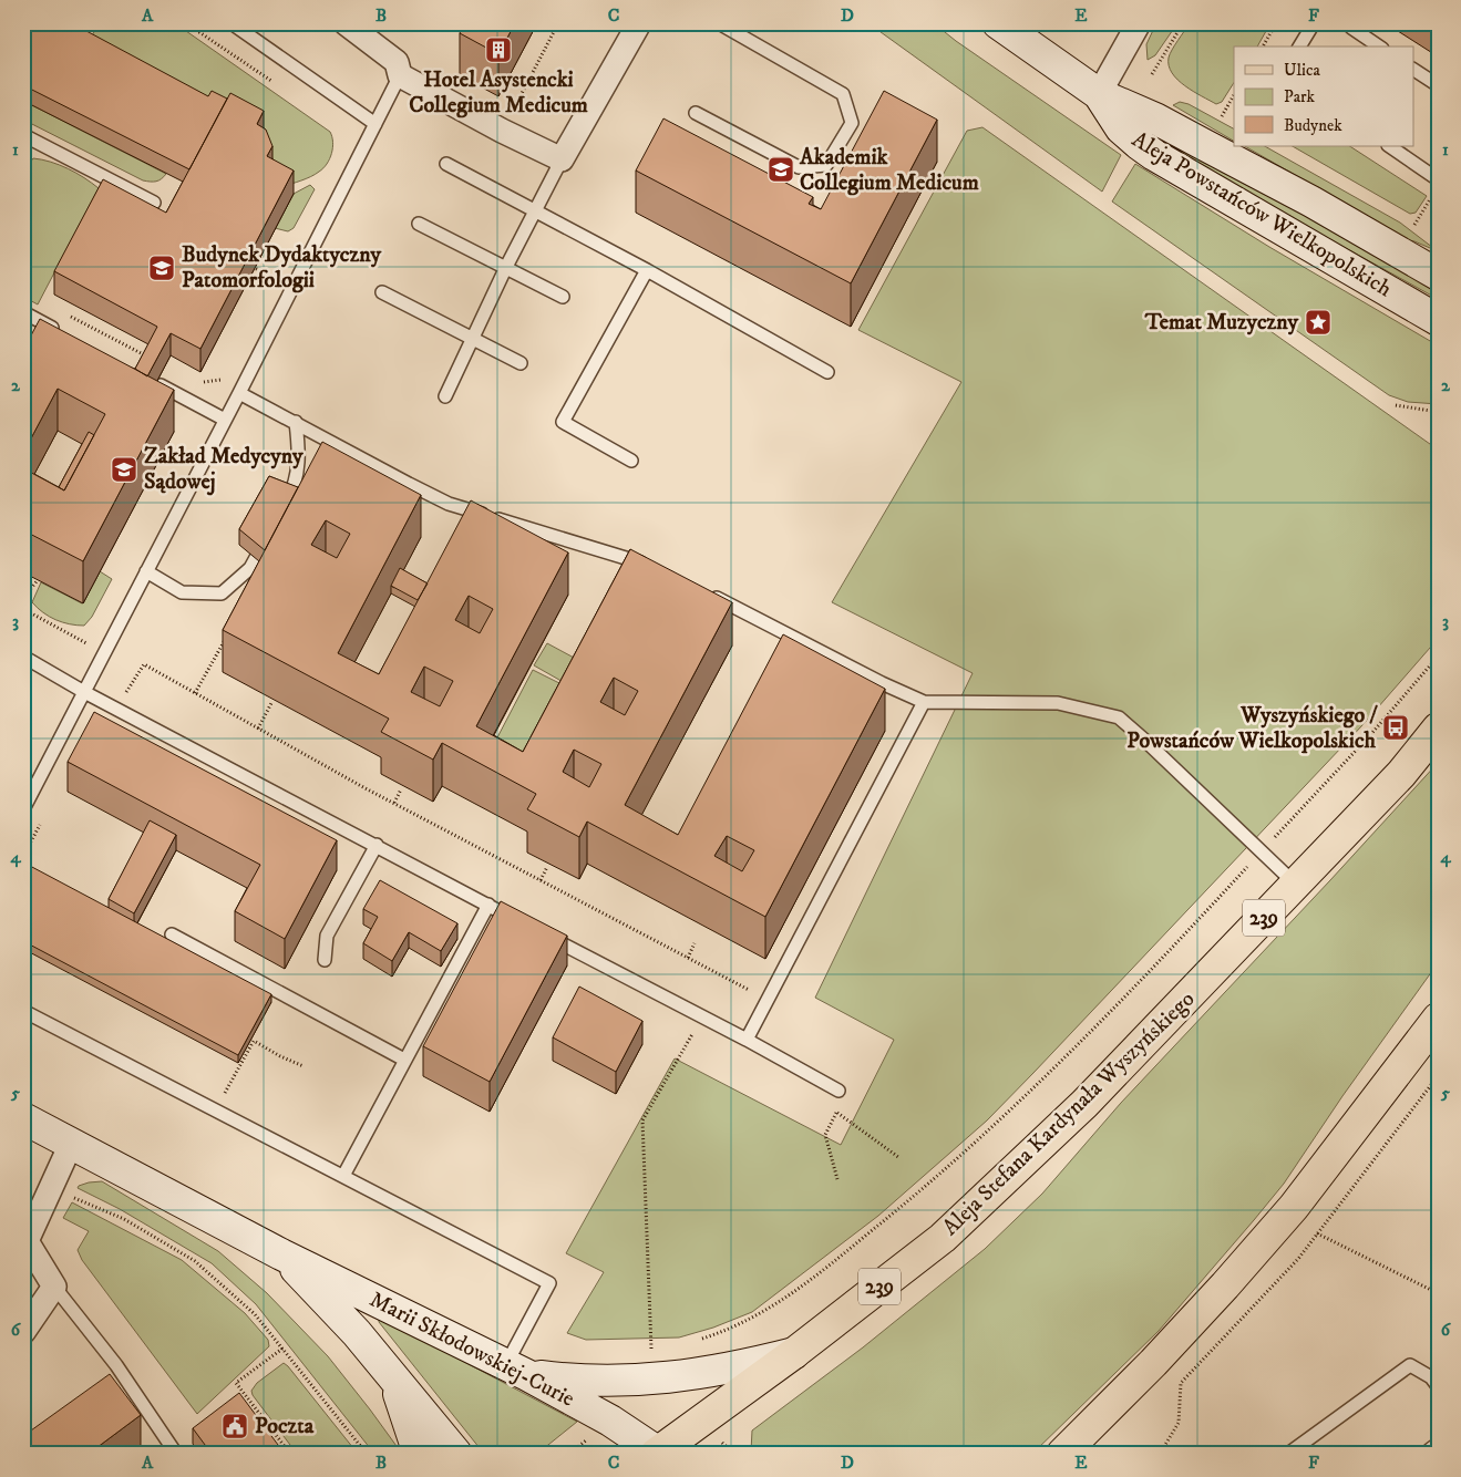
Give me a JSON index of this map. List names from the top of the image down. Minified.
{"streets":{"main road":["239","Aleja Stefana Kardynała Wyszyńskiego"],"street":["Aleja Powstańców Wielkopolskich","Marii Skłodowskiej-Curie"]},"crossings":[["Aleja Stefana Kardynała Wyszyńskiego","Marii Skłodowskiej-Curie"]],"places":{"building":["Hotel Asystencki Collegium Medicum"],"school or university":["Akademik Collegium Medicum","Budynek Dydaktyczny Patomorfologii","Zakład Medycyny Sądowej"],"place":["Temat Muzyczny"],"bus stop":["Wyszyńskiego / Powstańców Wielkopolskich"],"public building":["Poczta"]},"legend":["Ulica","Park","Budynek"],"grid":{"columns":["A","B","C","D","E","F"],"rows":["1","2","3","4","5","6"]}}
